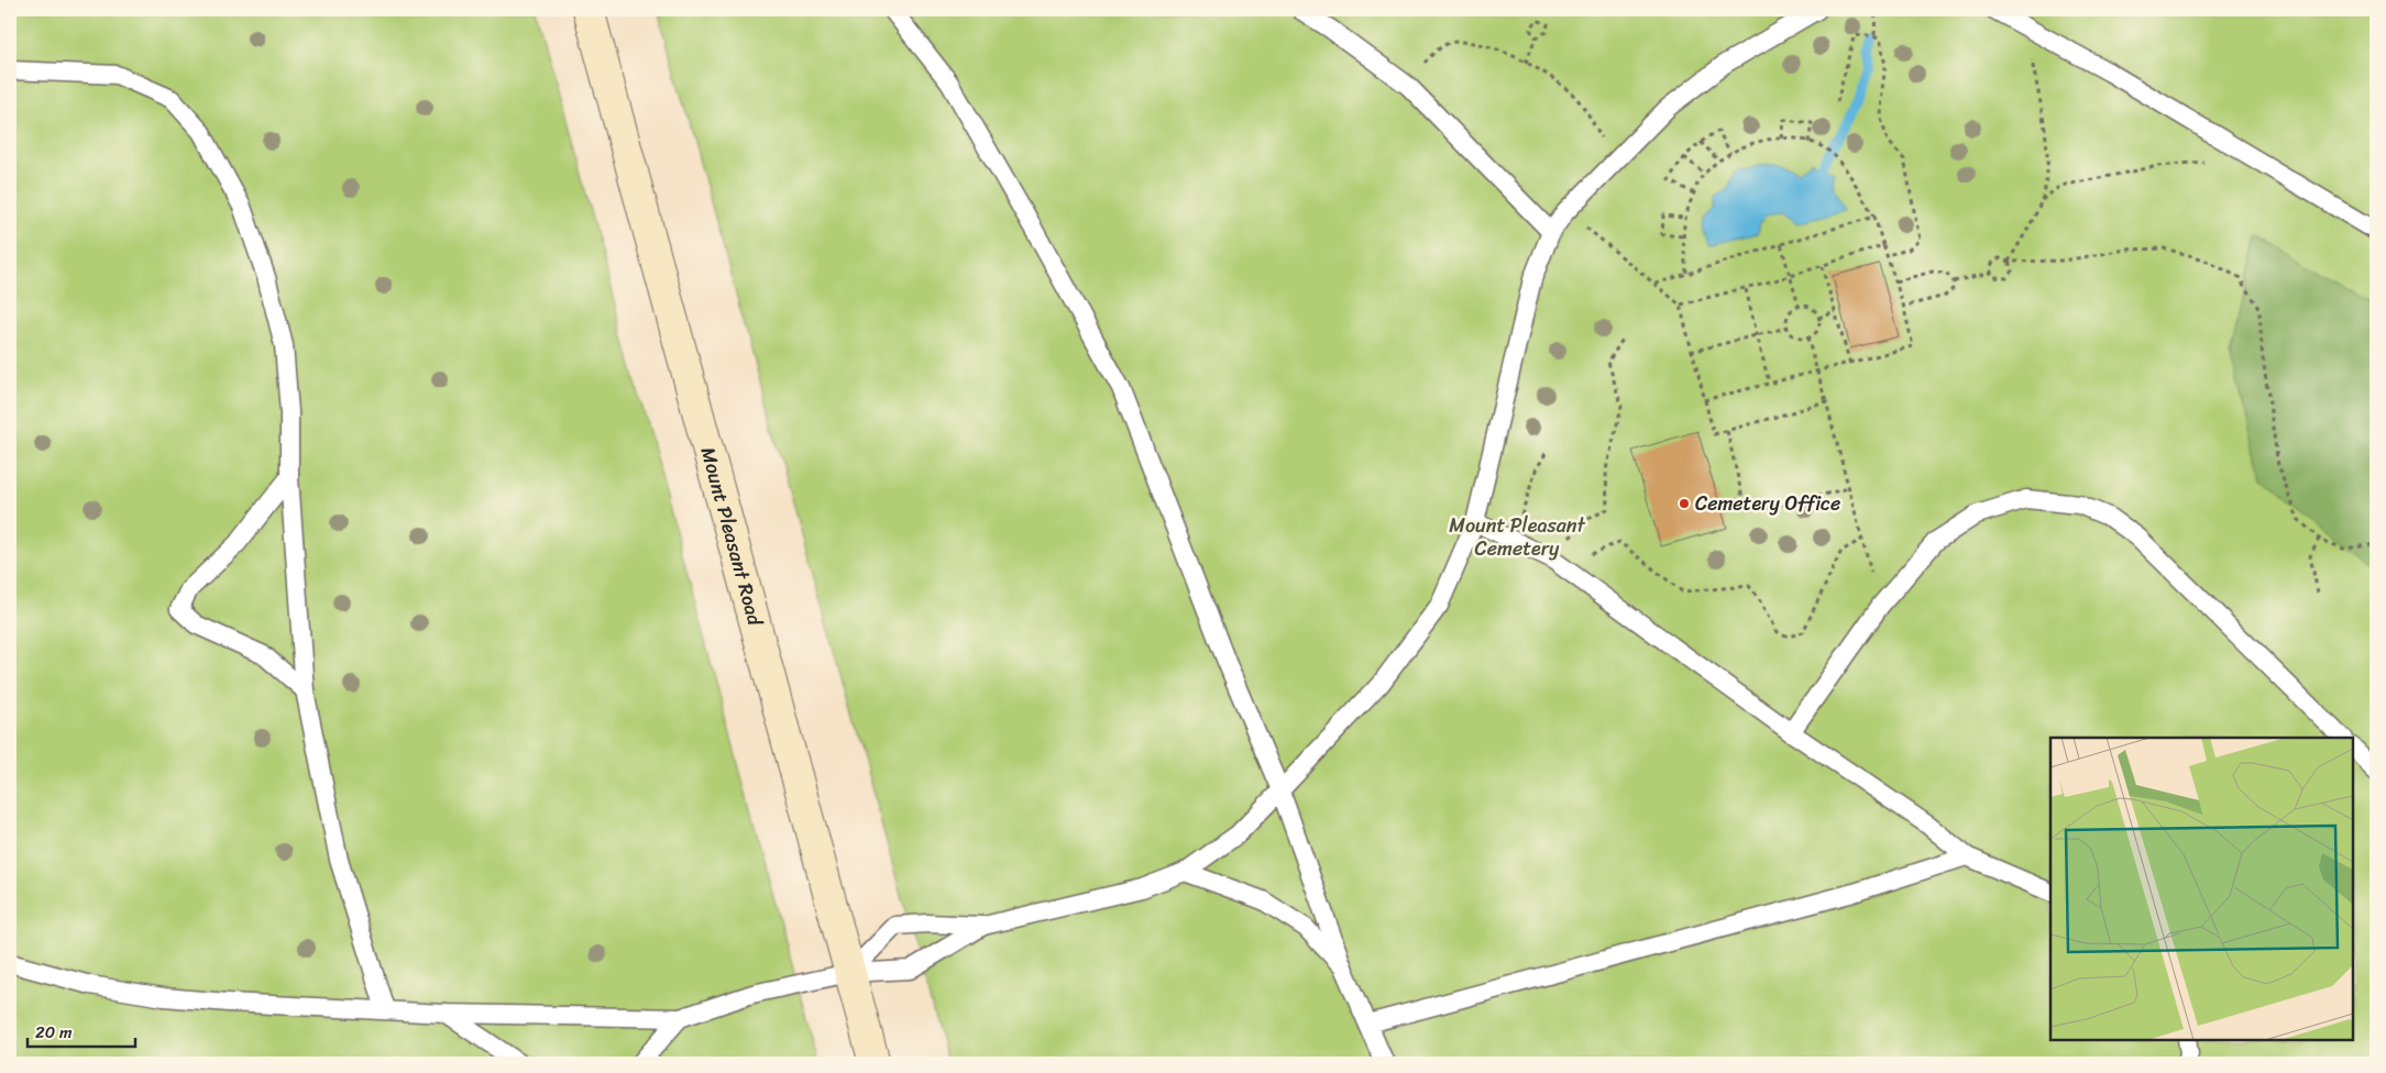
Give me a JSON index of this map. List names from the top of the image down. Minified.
{"streets":{"main road":["Mount Pleasant Road"]},"parks":["Mount Pleasant Cemetery"],"places":["Cemetery Office"],"scale_bar":"20 m"}
